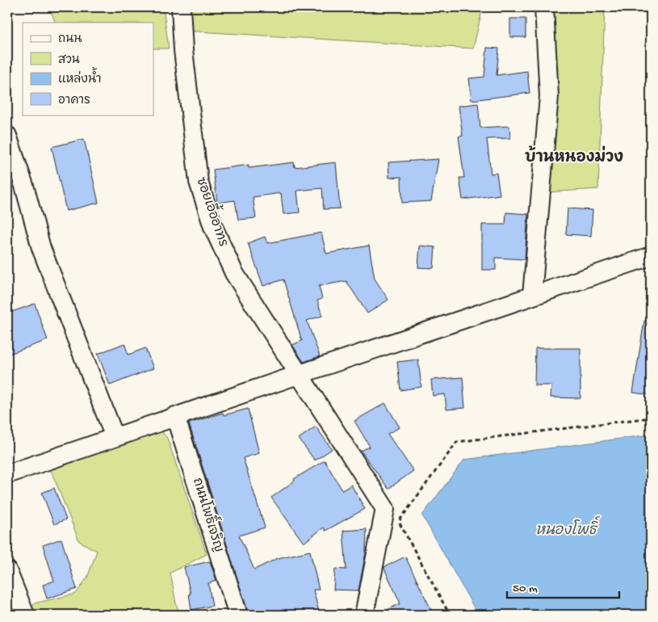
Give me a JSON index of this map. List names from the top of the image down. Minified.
{"streets":{"street":["ซอยเอื้ออาทร","ถนนโพธิ์เจริญ"]},"districts":["บ้านหนองม่วง"],"water":["หนองโพธิ์"],"legend":["ถนน","สวน","แหล่งน้ำ","อาคาร"],"scale_bar":"50 m"}
